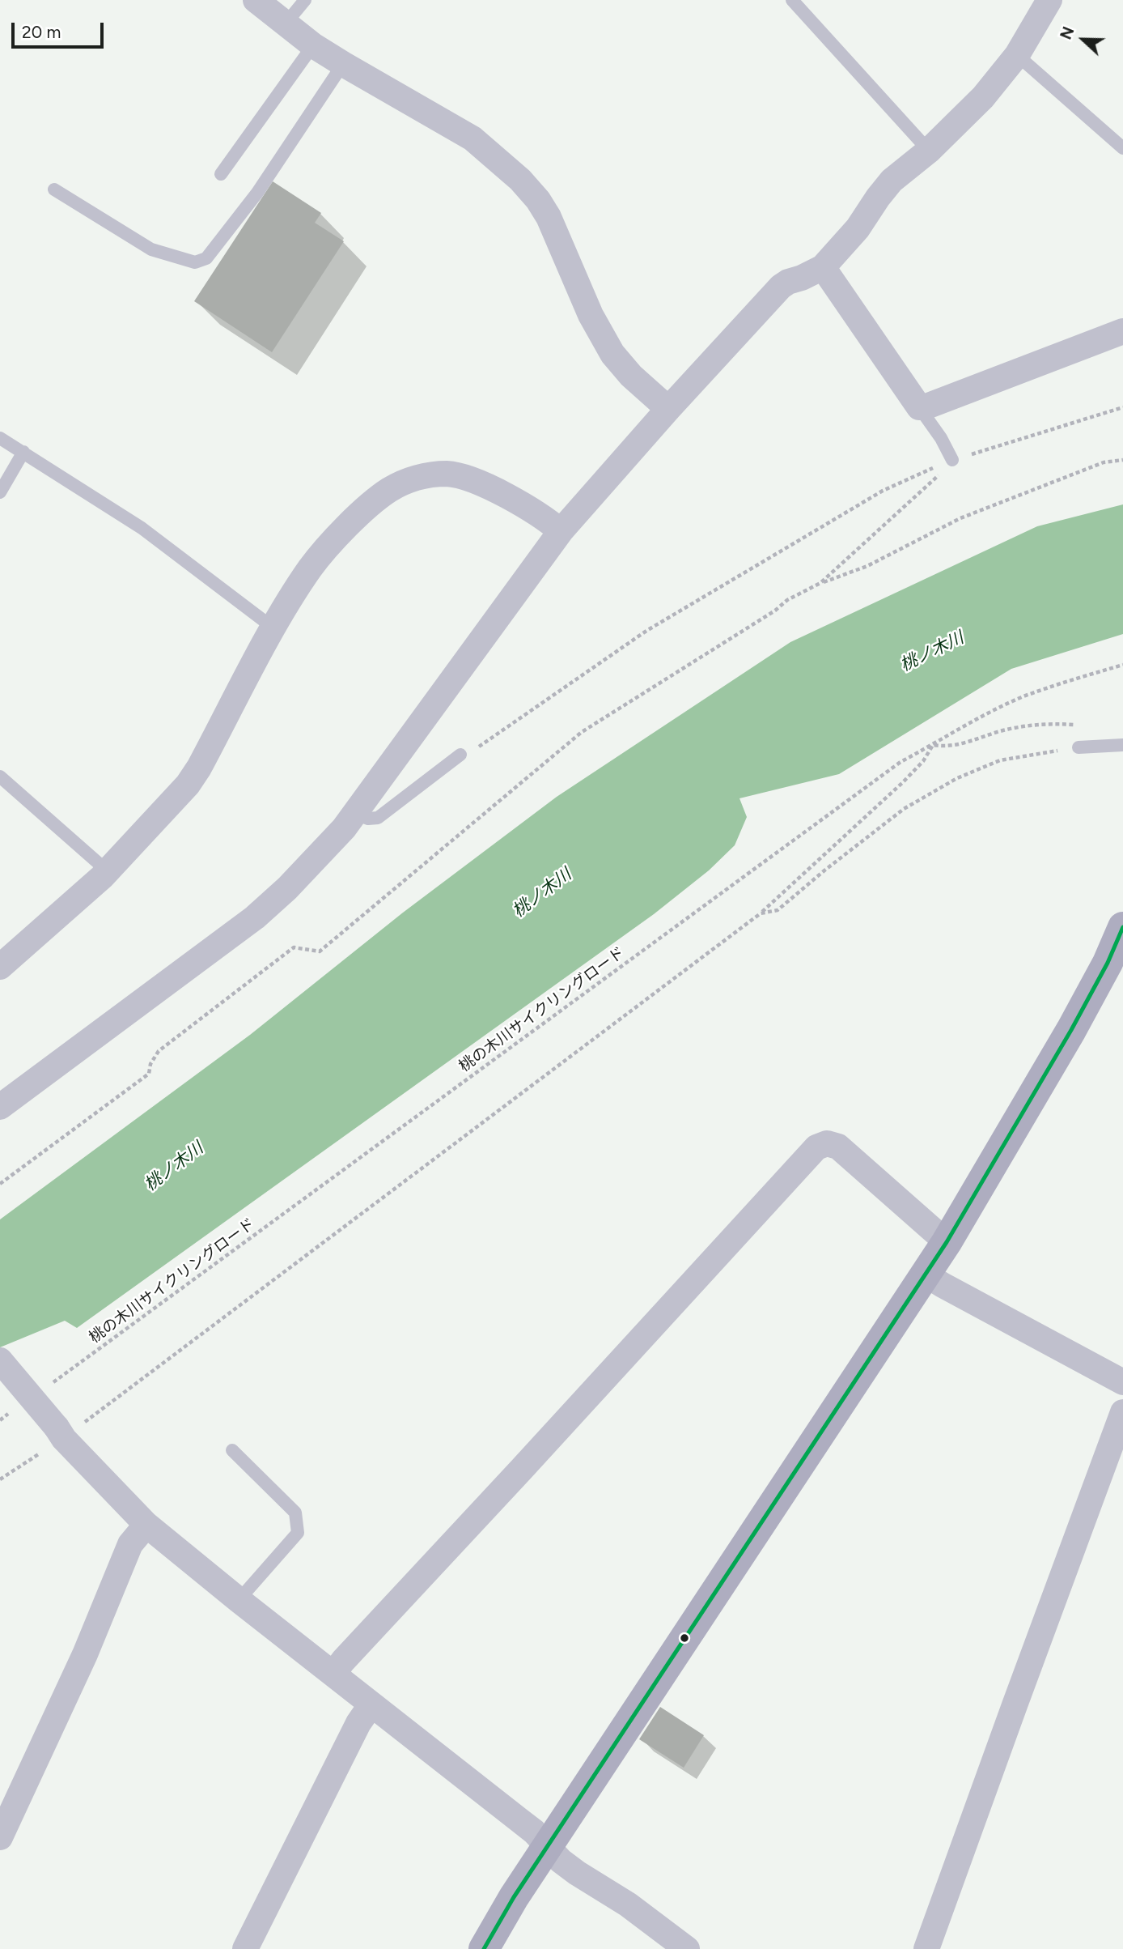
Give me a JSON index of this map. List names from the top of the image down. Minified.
{"streets":{"path":["桃の木川サイクリングロード"]},"water":["桃ノ木川"],"scale_bar":"20 m","north":"left"}
